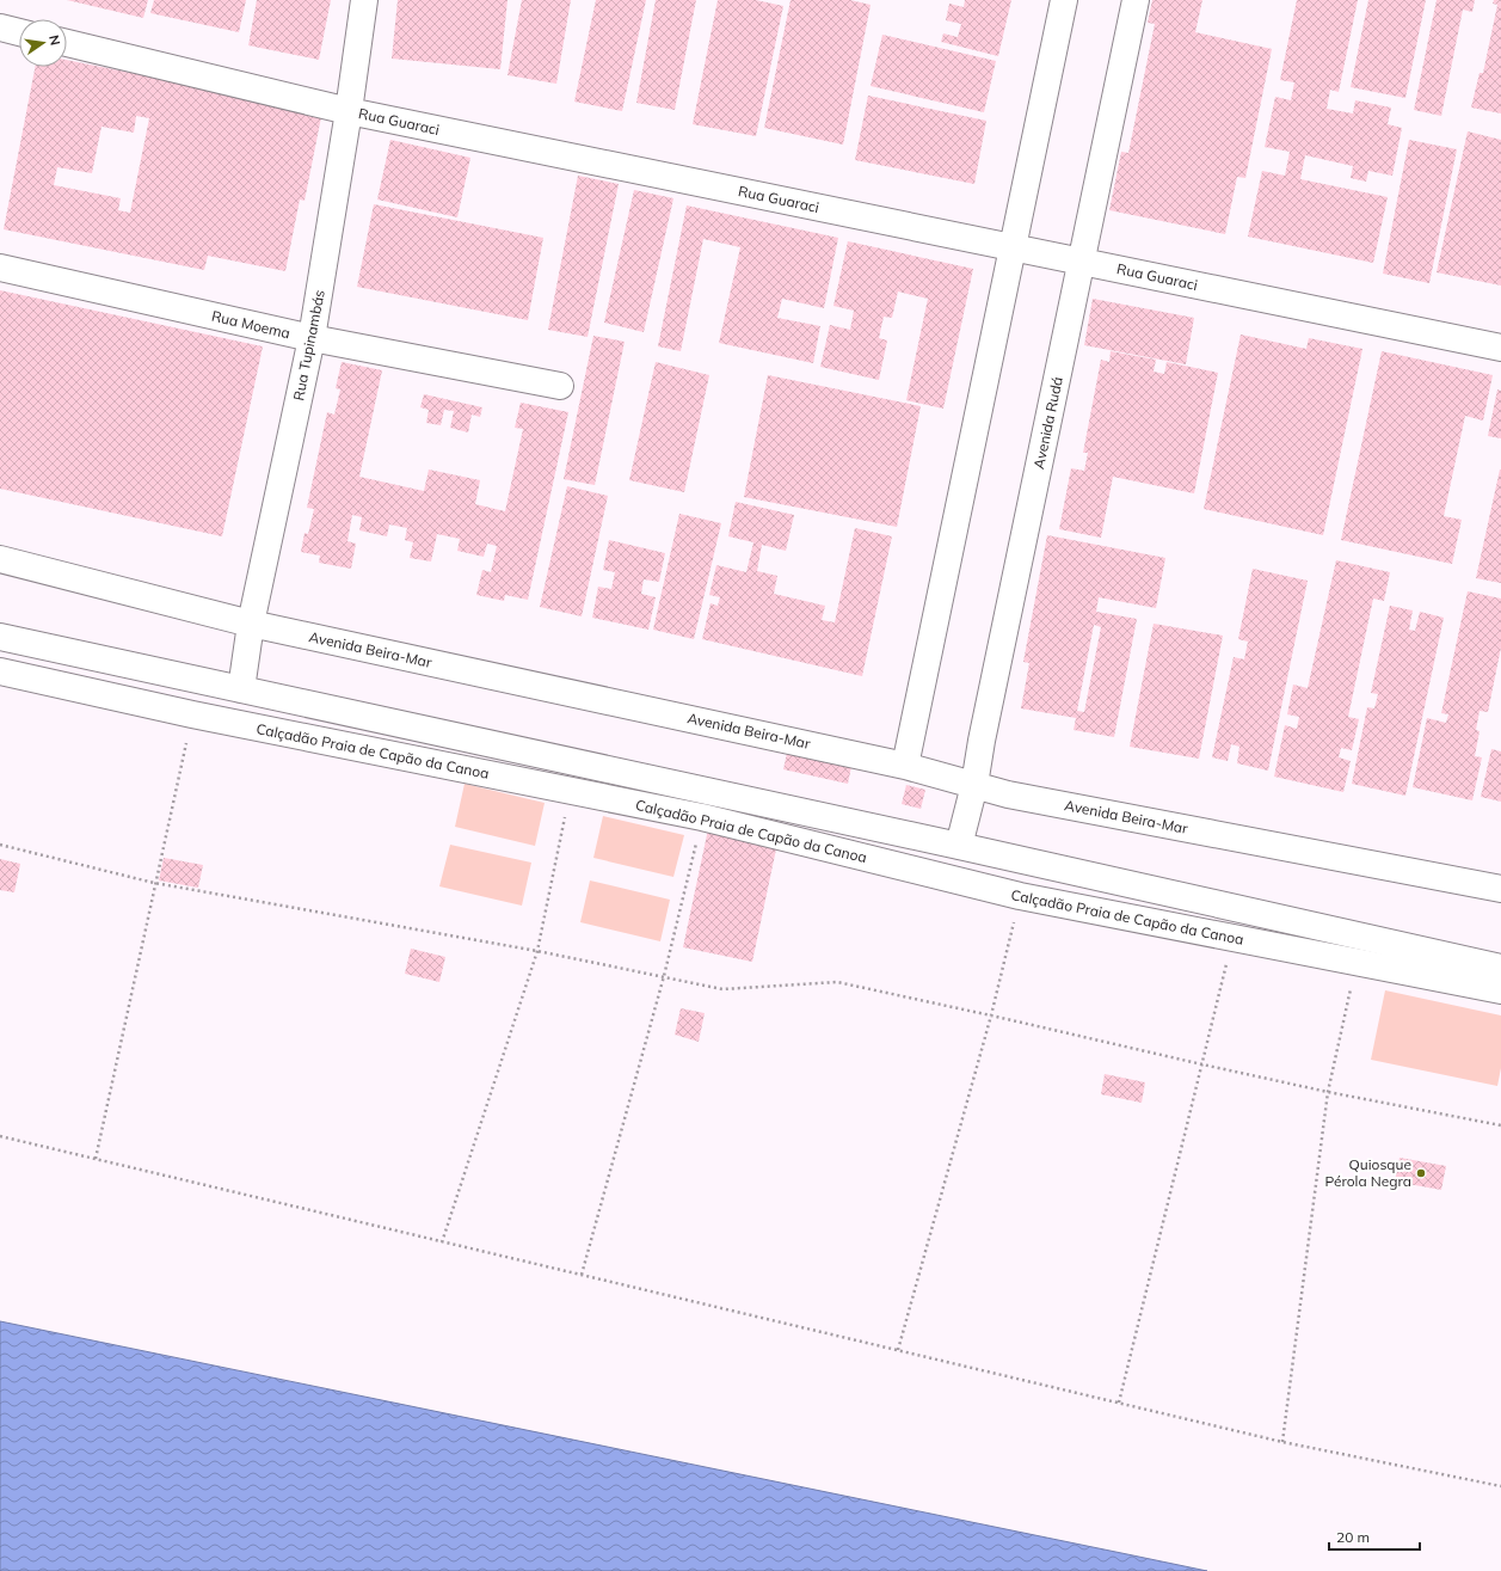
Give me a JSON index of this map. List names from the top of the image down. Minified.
{"streets":{"main road":["Rua Guaraci","Rua Moema","Rua Tupinambás","Avenida Rudá","Avenida Beira-Mar","Calçadão Praia de Capão da Canoa"]},"crossings":[["Rua Guaraci","Rua Tupinambás"],["Rua Guaraci","Avenida Rudá"],["Rua Moema","Rua Tupinambás"],["Rua Tupinambás","Avenida Beira-Mar"],["Avenida Rudá","Avenida Beira-Mar"]],"places":["Quiosque Pérola Negra"],"scale_bar":"20 m","north":"right"}
